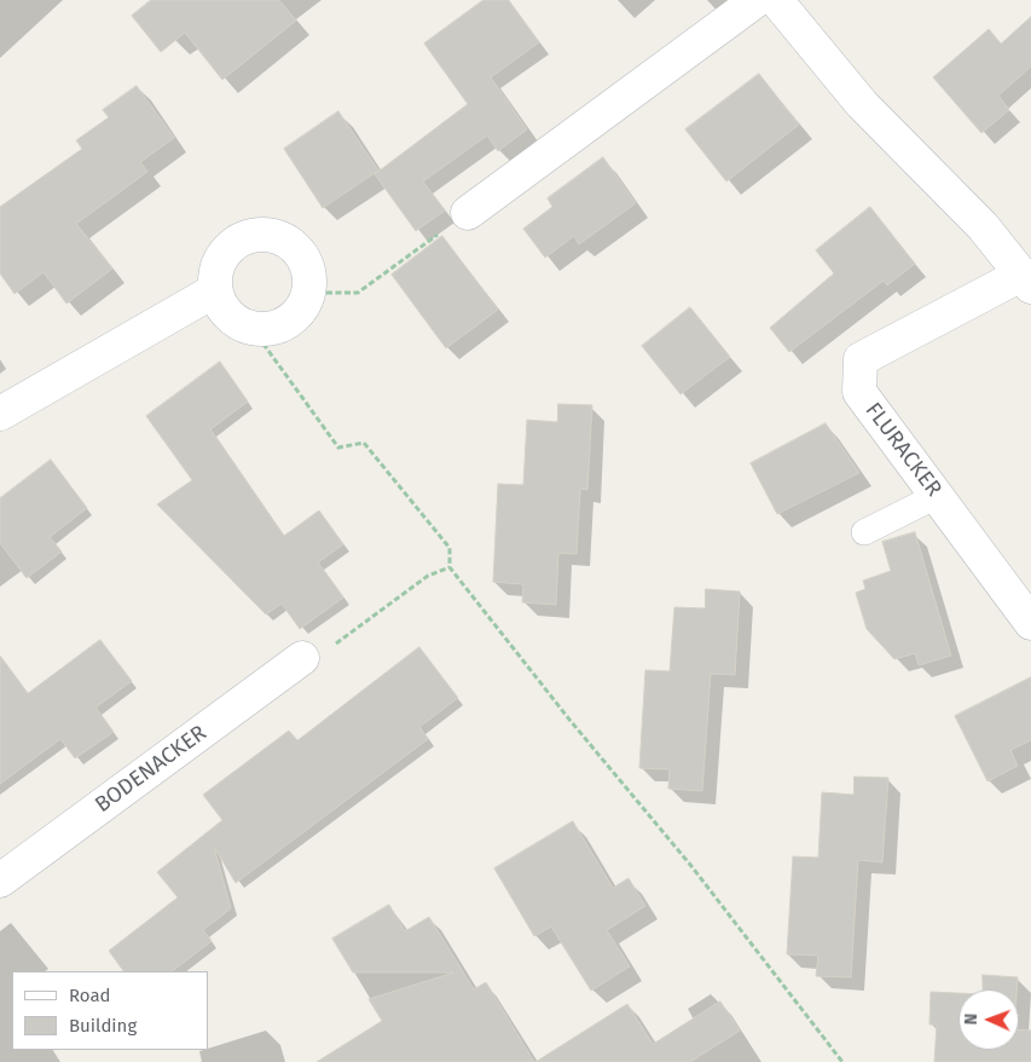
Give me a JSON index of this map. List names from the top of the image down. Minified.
{"streets":{"street":["FLURACKER","BODENACKER"]},"legend":["Road","Building"],"north":"left"}
